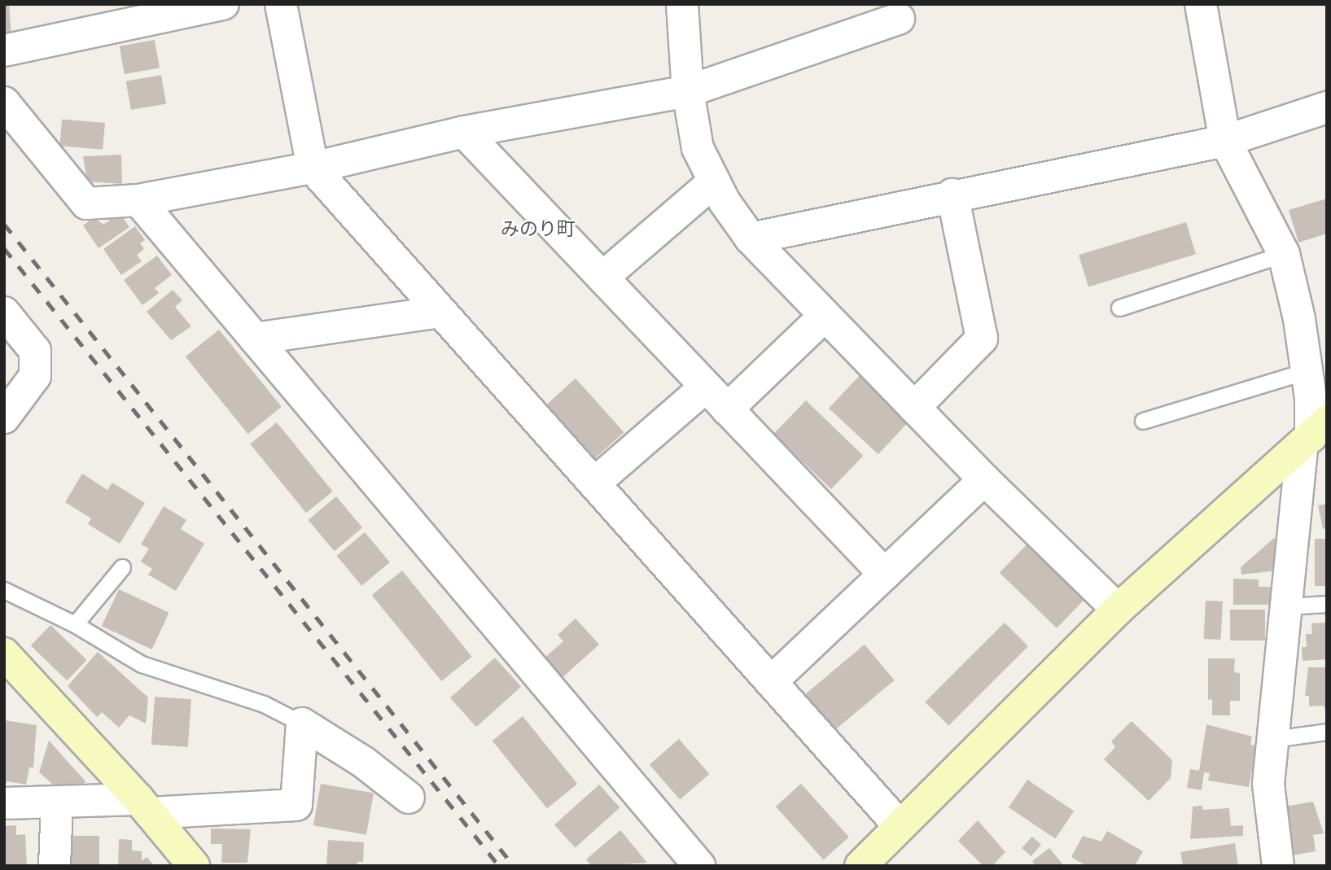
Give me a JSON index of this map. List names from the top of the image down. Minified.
{"districts":["みのり町"]}
